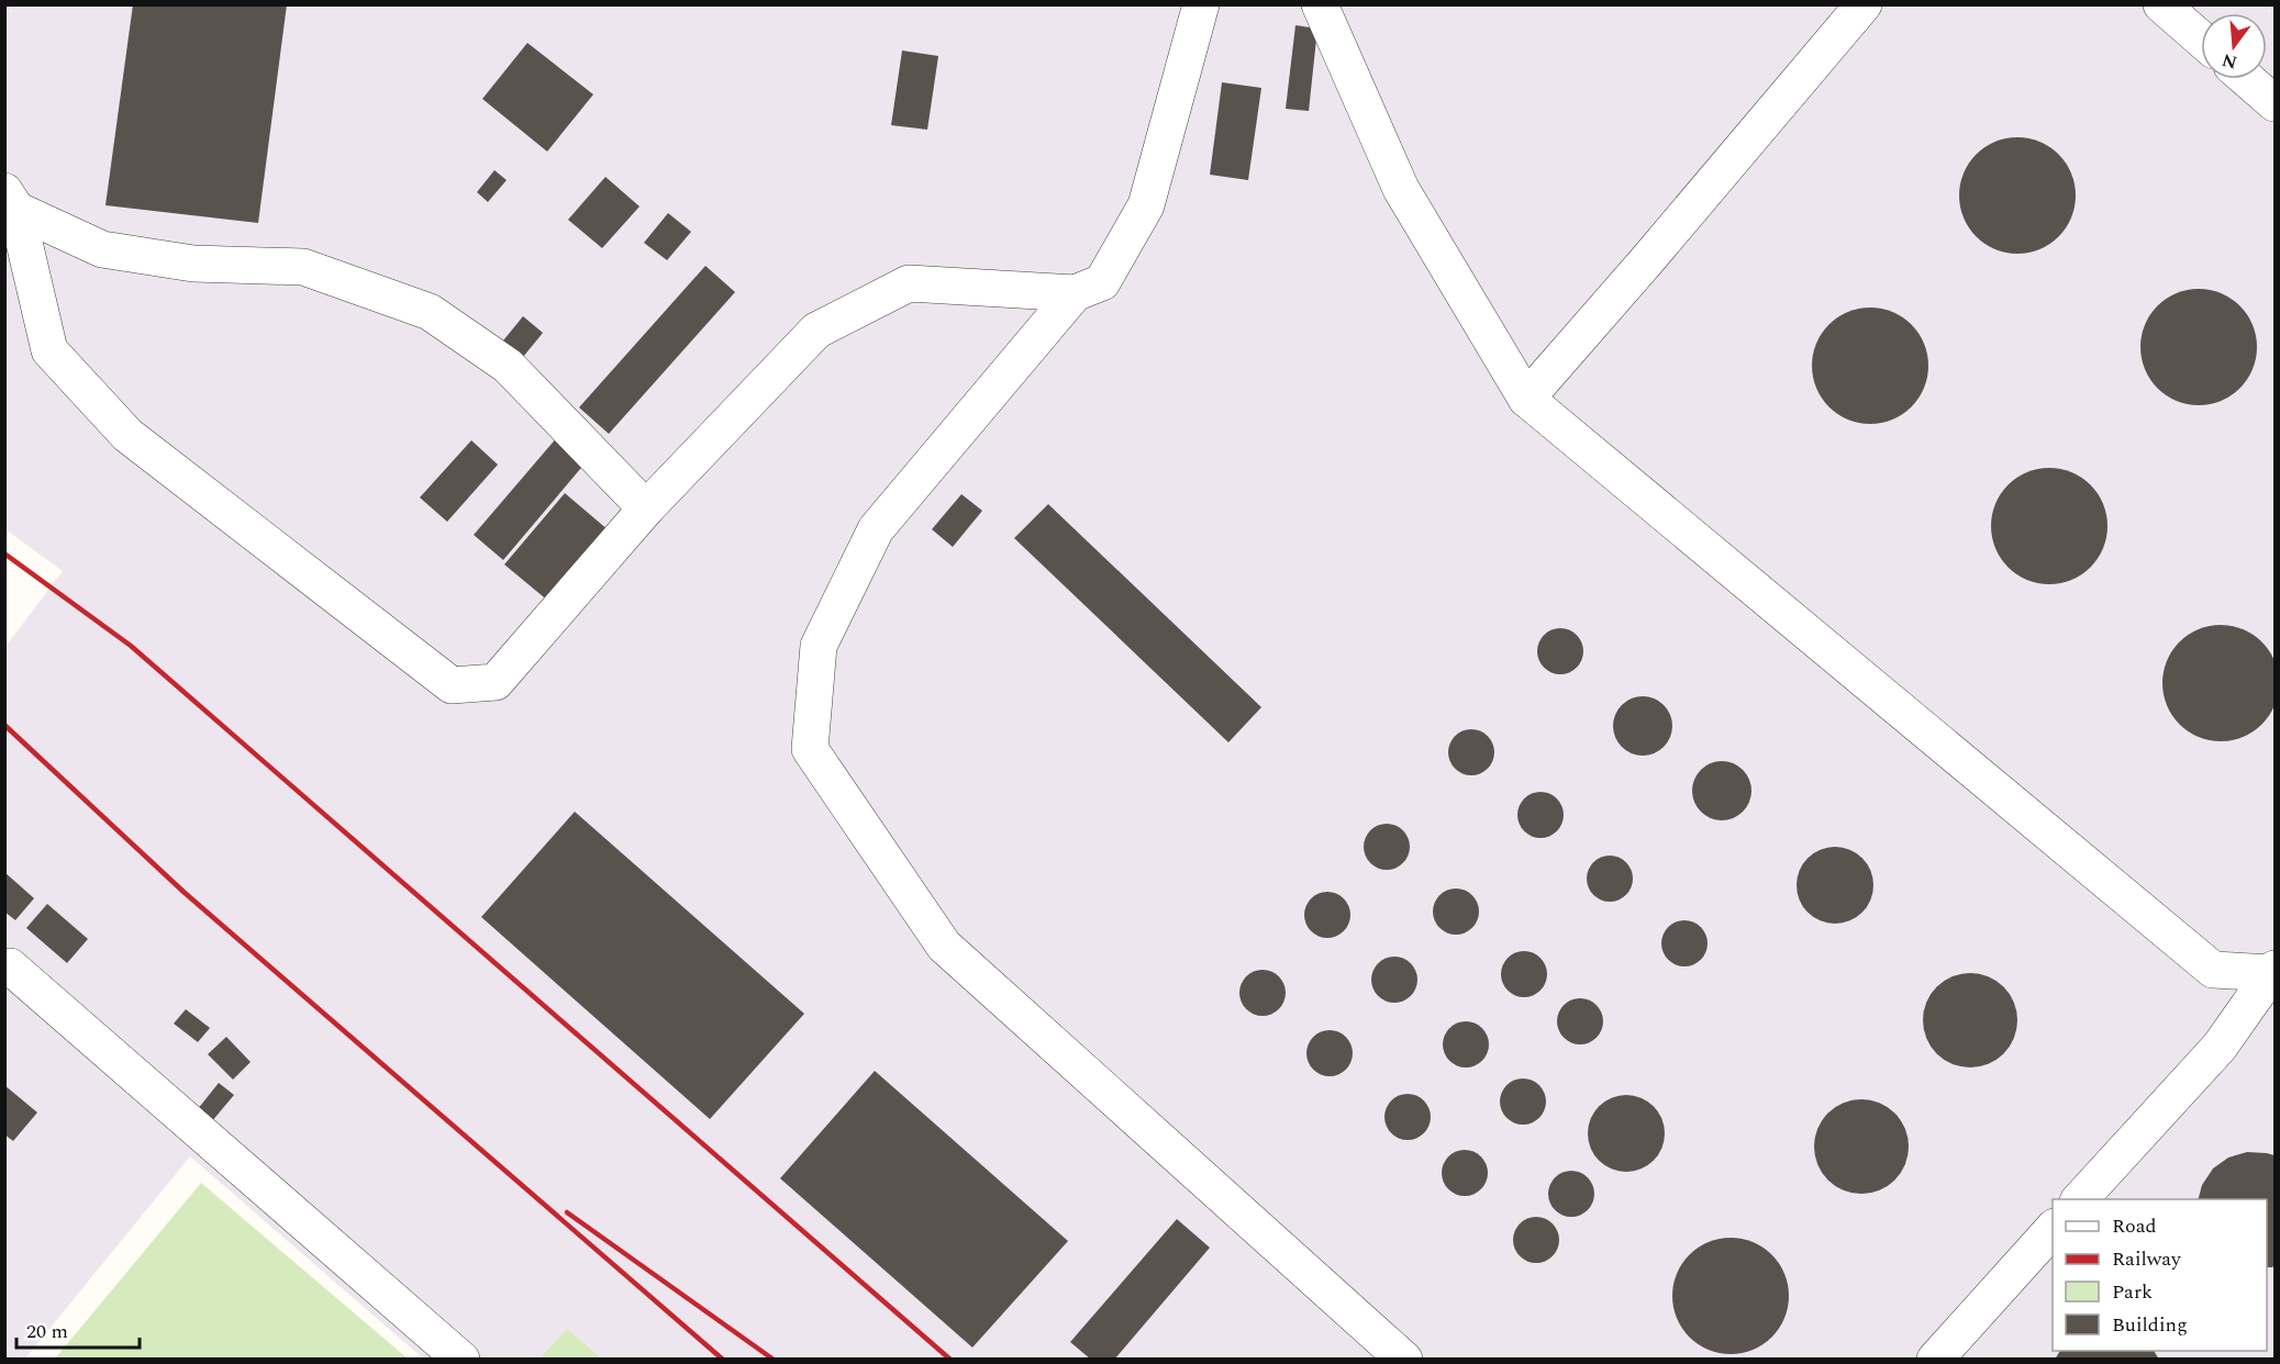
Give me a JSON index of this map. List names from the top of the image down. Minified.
{"legend":["Road","Railway","Park","Building"],"scale_bar":"20 m","north":"bottom"}
